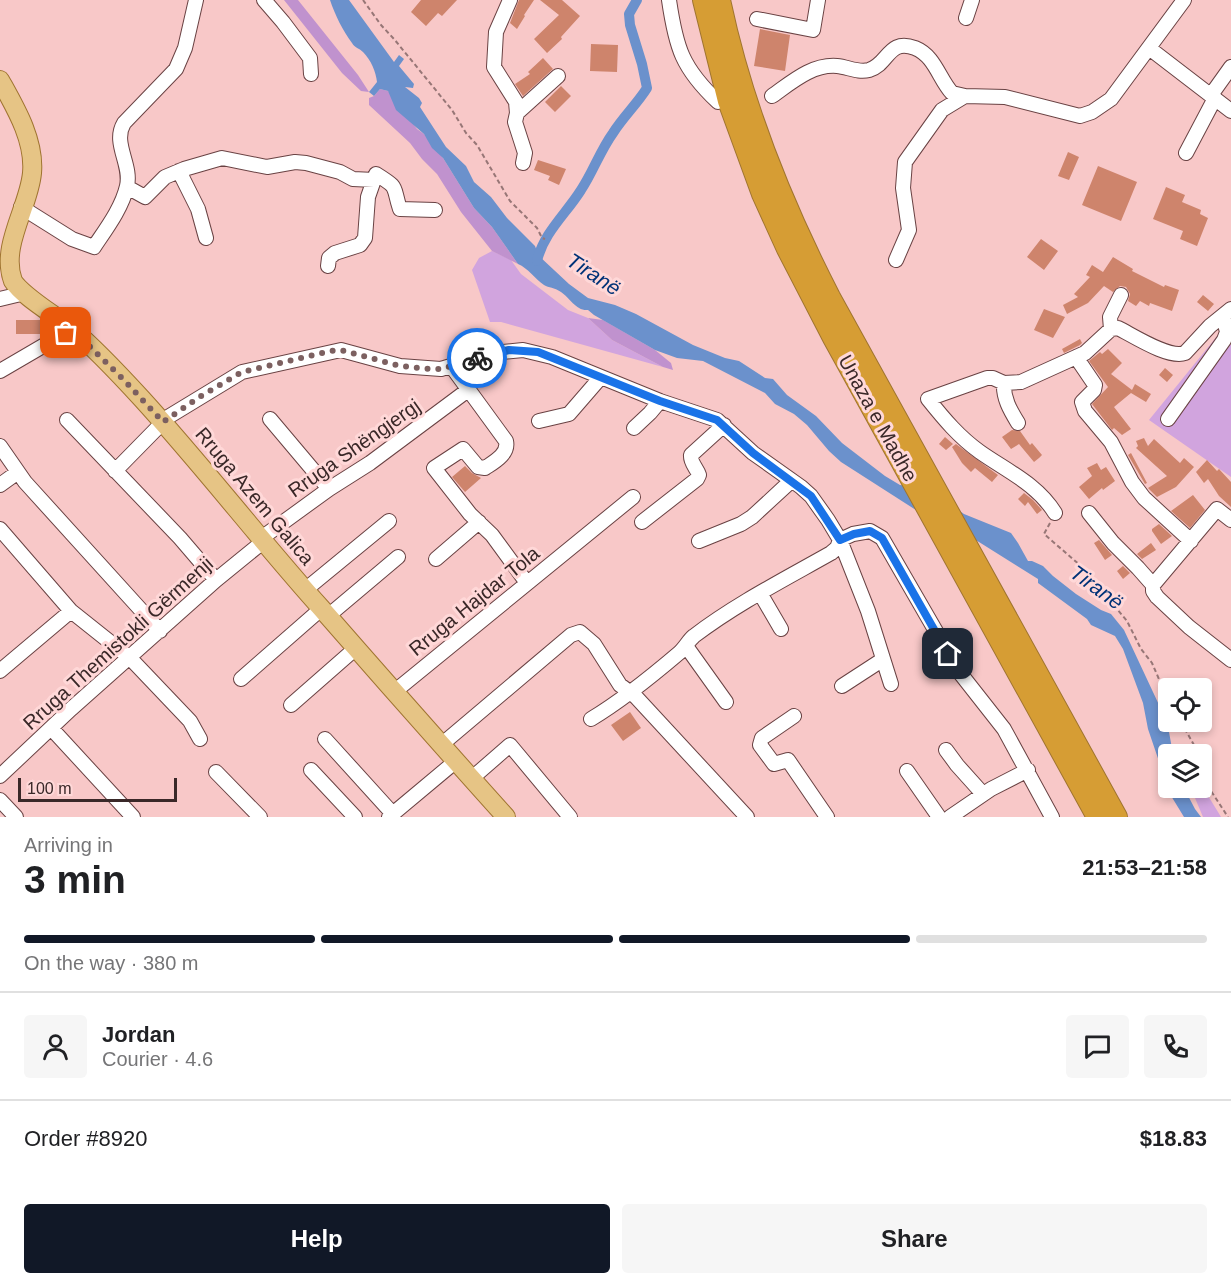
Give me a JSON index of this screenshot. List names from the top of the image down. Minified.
{"streets":{"highway":["Unaza e Madhe"],"main road":["Rruga Azem Galica"],"street":["Rruga Shëngjergj","Rruga Hajdar Tola","Rruga Themistokli Gërmenji"]},"crossings":[["Rruga Shëngjergj","Rruga Azem Galica"],["Rruga Shëngjergj","Rruga Themistokli Gërmenji"],["Rruga Azem Galica","Rruga Hajdar Tola"],["Rruga Azem Galica","Rruga Themistokli Gërmenji"]],"water":["Tiranë"],"scale_bar":"100 m","page":{"scale":"100 m","heading":["3 min","Arriving in","21:53–21:58"],"panel":["Jordan","Courier · 4.6","Order #8920","$18.83"],"bar":"On the way · 380 m","buttons":["Help","Share"]}}
